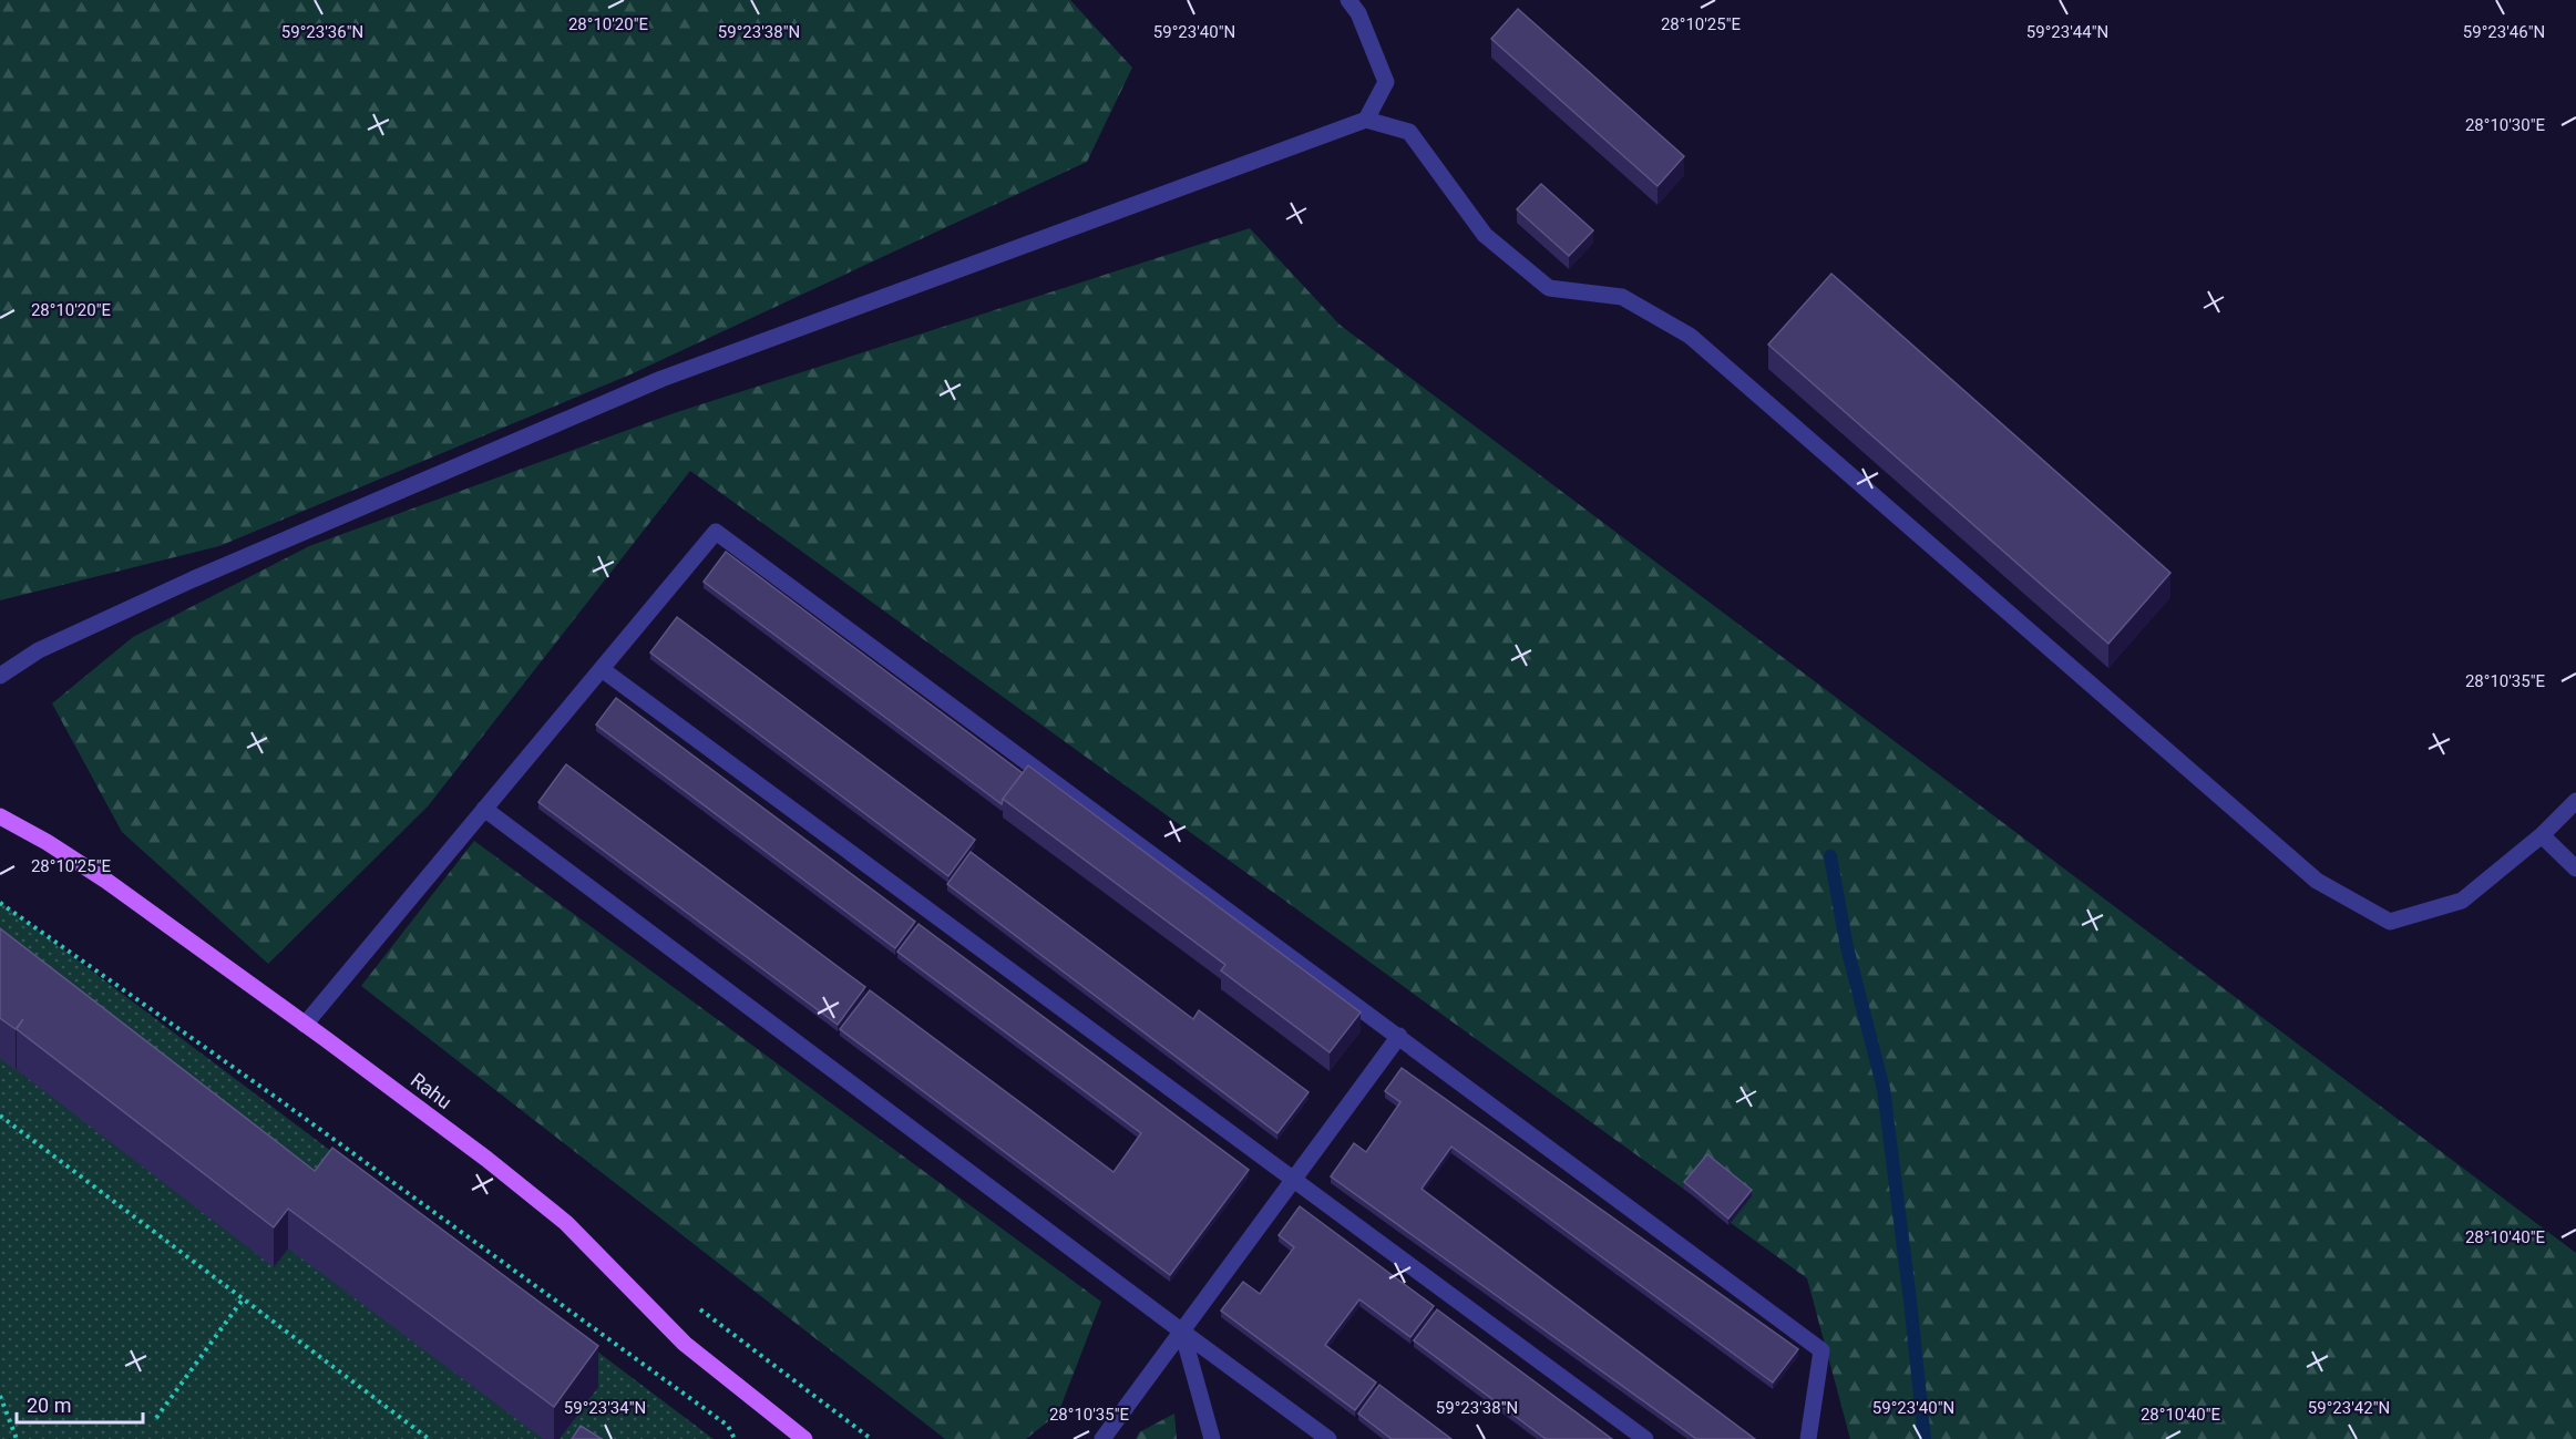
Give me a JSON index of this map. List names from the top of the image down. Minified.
{"streets":{"main road":["Rahu"]},"scale_bar":"20 m","coordinates":["28°10'20\"E","28°10'25\"E","59°23'36\"N","59°23'38\"N","59°23'40\"N","59°23'44\"N","59°23'46\"N","28°10'30\"E","28°10'35\"E","28°10'40\"E","59°23'34\"N","59°23'42\"N"]}
